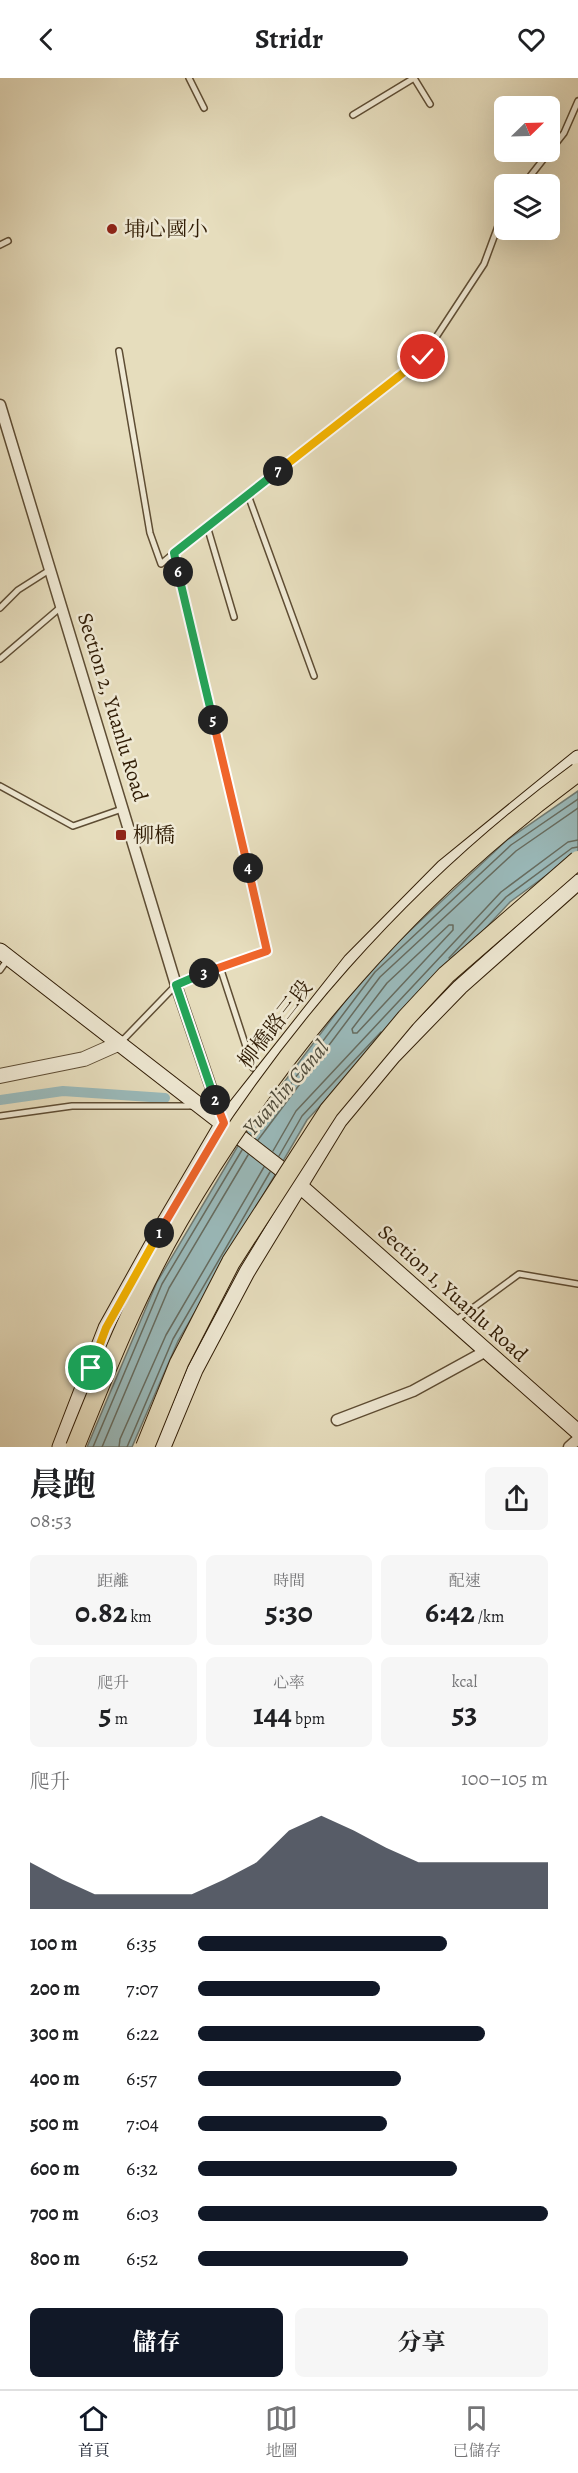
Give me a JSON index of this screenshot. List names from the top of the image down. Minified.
{"streets":{"main road":["柳橋路三段","Section 1, Yuanlu Road"],"street":["Section 2, Yuanlu Road"]},"crossings":[["Section 2, Yuanlu Road","柳橋路三段"],["Section 2, Yuanlu Road","Section 1, Yuanlu Road"],["柳橋路三段","Section 1, Yuanlu Road"]],"water":["Yuanlin Canal"],"places":{"other":["埔心國小"],"transit":["柳橋"]},"north":"top right","page":{"header":"Stridr","pins":["7","6","5","4","3","2","1"],"heading":["晨跑","08:53"],"stats":[["距離","0.82 km"],["時間","5:30"],["配速","6:42 /km"],["爬升","5 m"],["心率","144 bpm"],["kcal","53"]],"chart":["爬升","100–105 m"],"list":[{"name":"100 m","note":"6:35"},{"name":"200 m","note":"7:07"},{"name":"300 m","note":"6:22"},{"name":"400 m","note":"6:57"},{"name":"500 m","note":"7:04"},{"name":"600 m","note":"6:32"},{"name":"700 m","note":"6:03"},{"name":"800 m","note":"6:52"}],"buttons":["儲存","分享"],"tabs":["首頁","地圖","已儲存"]}}
